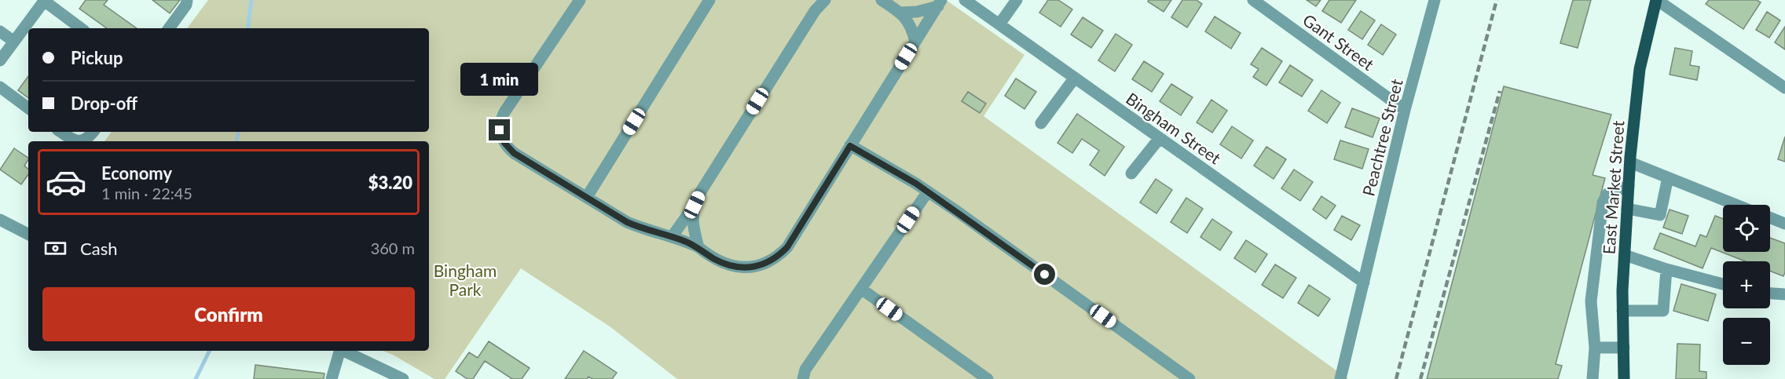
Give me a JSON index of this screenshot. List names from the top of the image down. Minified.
{"streets":{"main road":["East Market Street"],"street":["Gant Street","Bingham Street","Peachtree Street"]},"crossings":[["Gant Street","Peachtree Street"],["Bingham Street","Peachtree Street"]],"parks":["Bingham Park"],"page":{"banner":["Pickup","Drop-off"],"bubble":"1 min","list":[{"name":"Economy","note":"1 min · 22:45","value":"$3.20"}],"map_buttons":["+","−"],"pay":["Cash","360 m"],"buttons":"Confirm"}}
